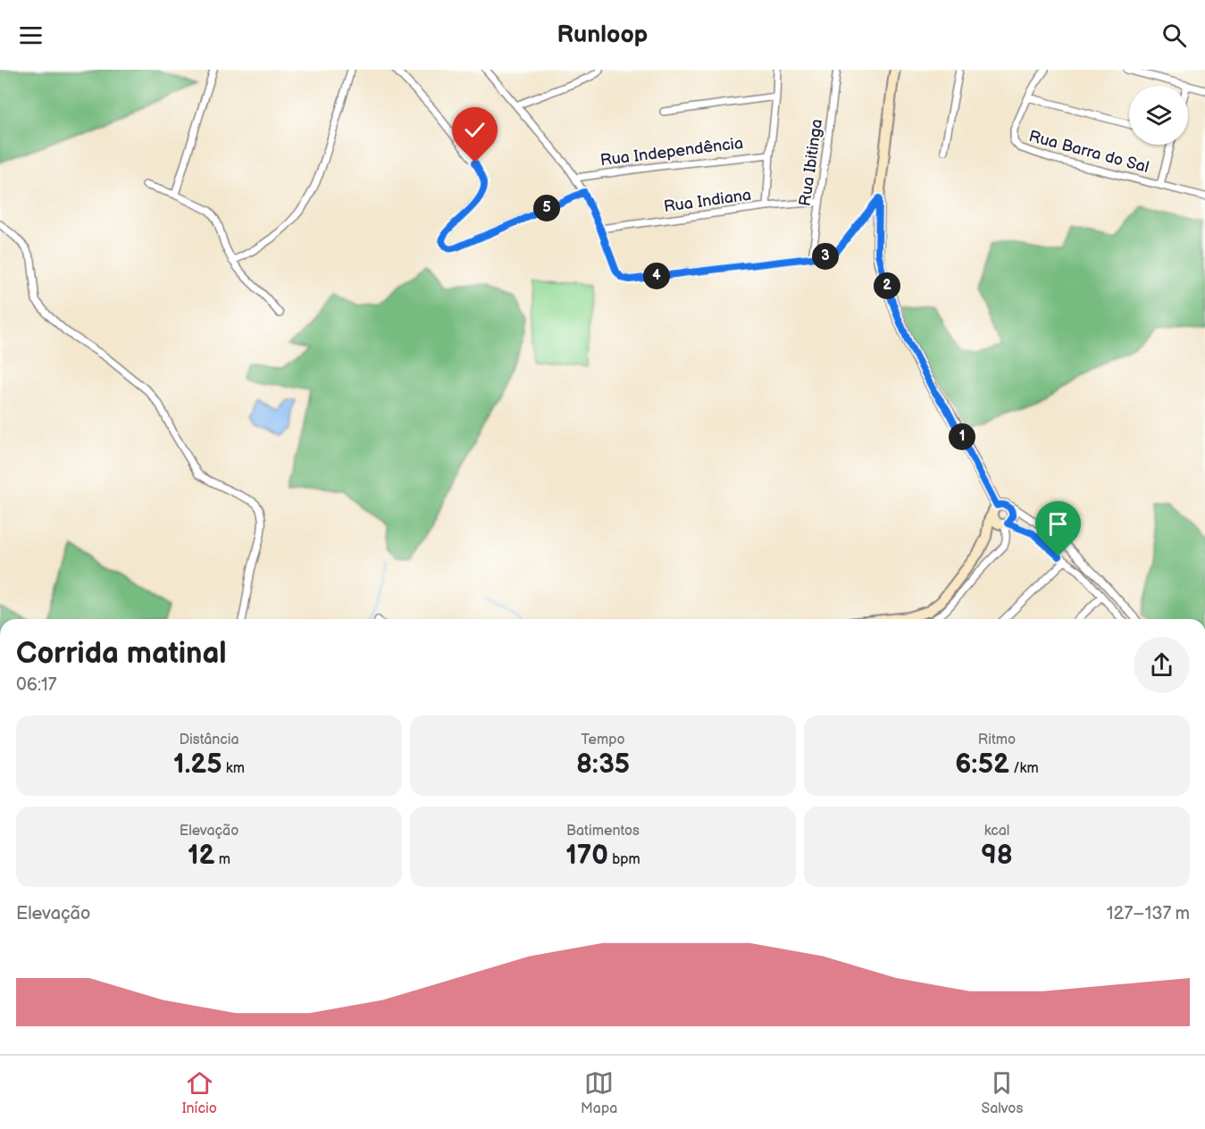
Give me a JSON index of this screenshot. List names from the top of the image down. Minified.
{"streets":{"street":["Rua Independência","Rua Barra do Sal","Rua Ibitinga","Rua Indiana"]},"crossings":[["Rua Ibitinga","Rua Indiana"]],"page":{"header":"Runloop","pins":["5","3","4","2","1"],"heading":["Corrida matinal","06:17"],"stats":[["Distância","1.25 km"],["Tempo","8:35"],["Ritmo","6:52 /km"],["Elevação","12 m"],["Batimentos","170 bpm"],["kcal","98"]],"chart":["Elevação","127–137 m"],"tabs":["Início","Mapa","Salvos"]}}
